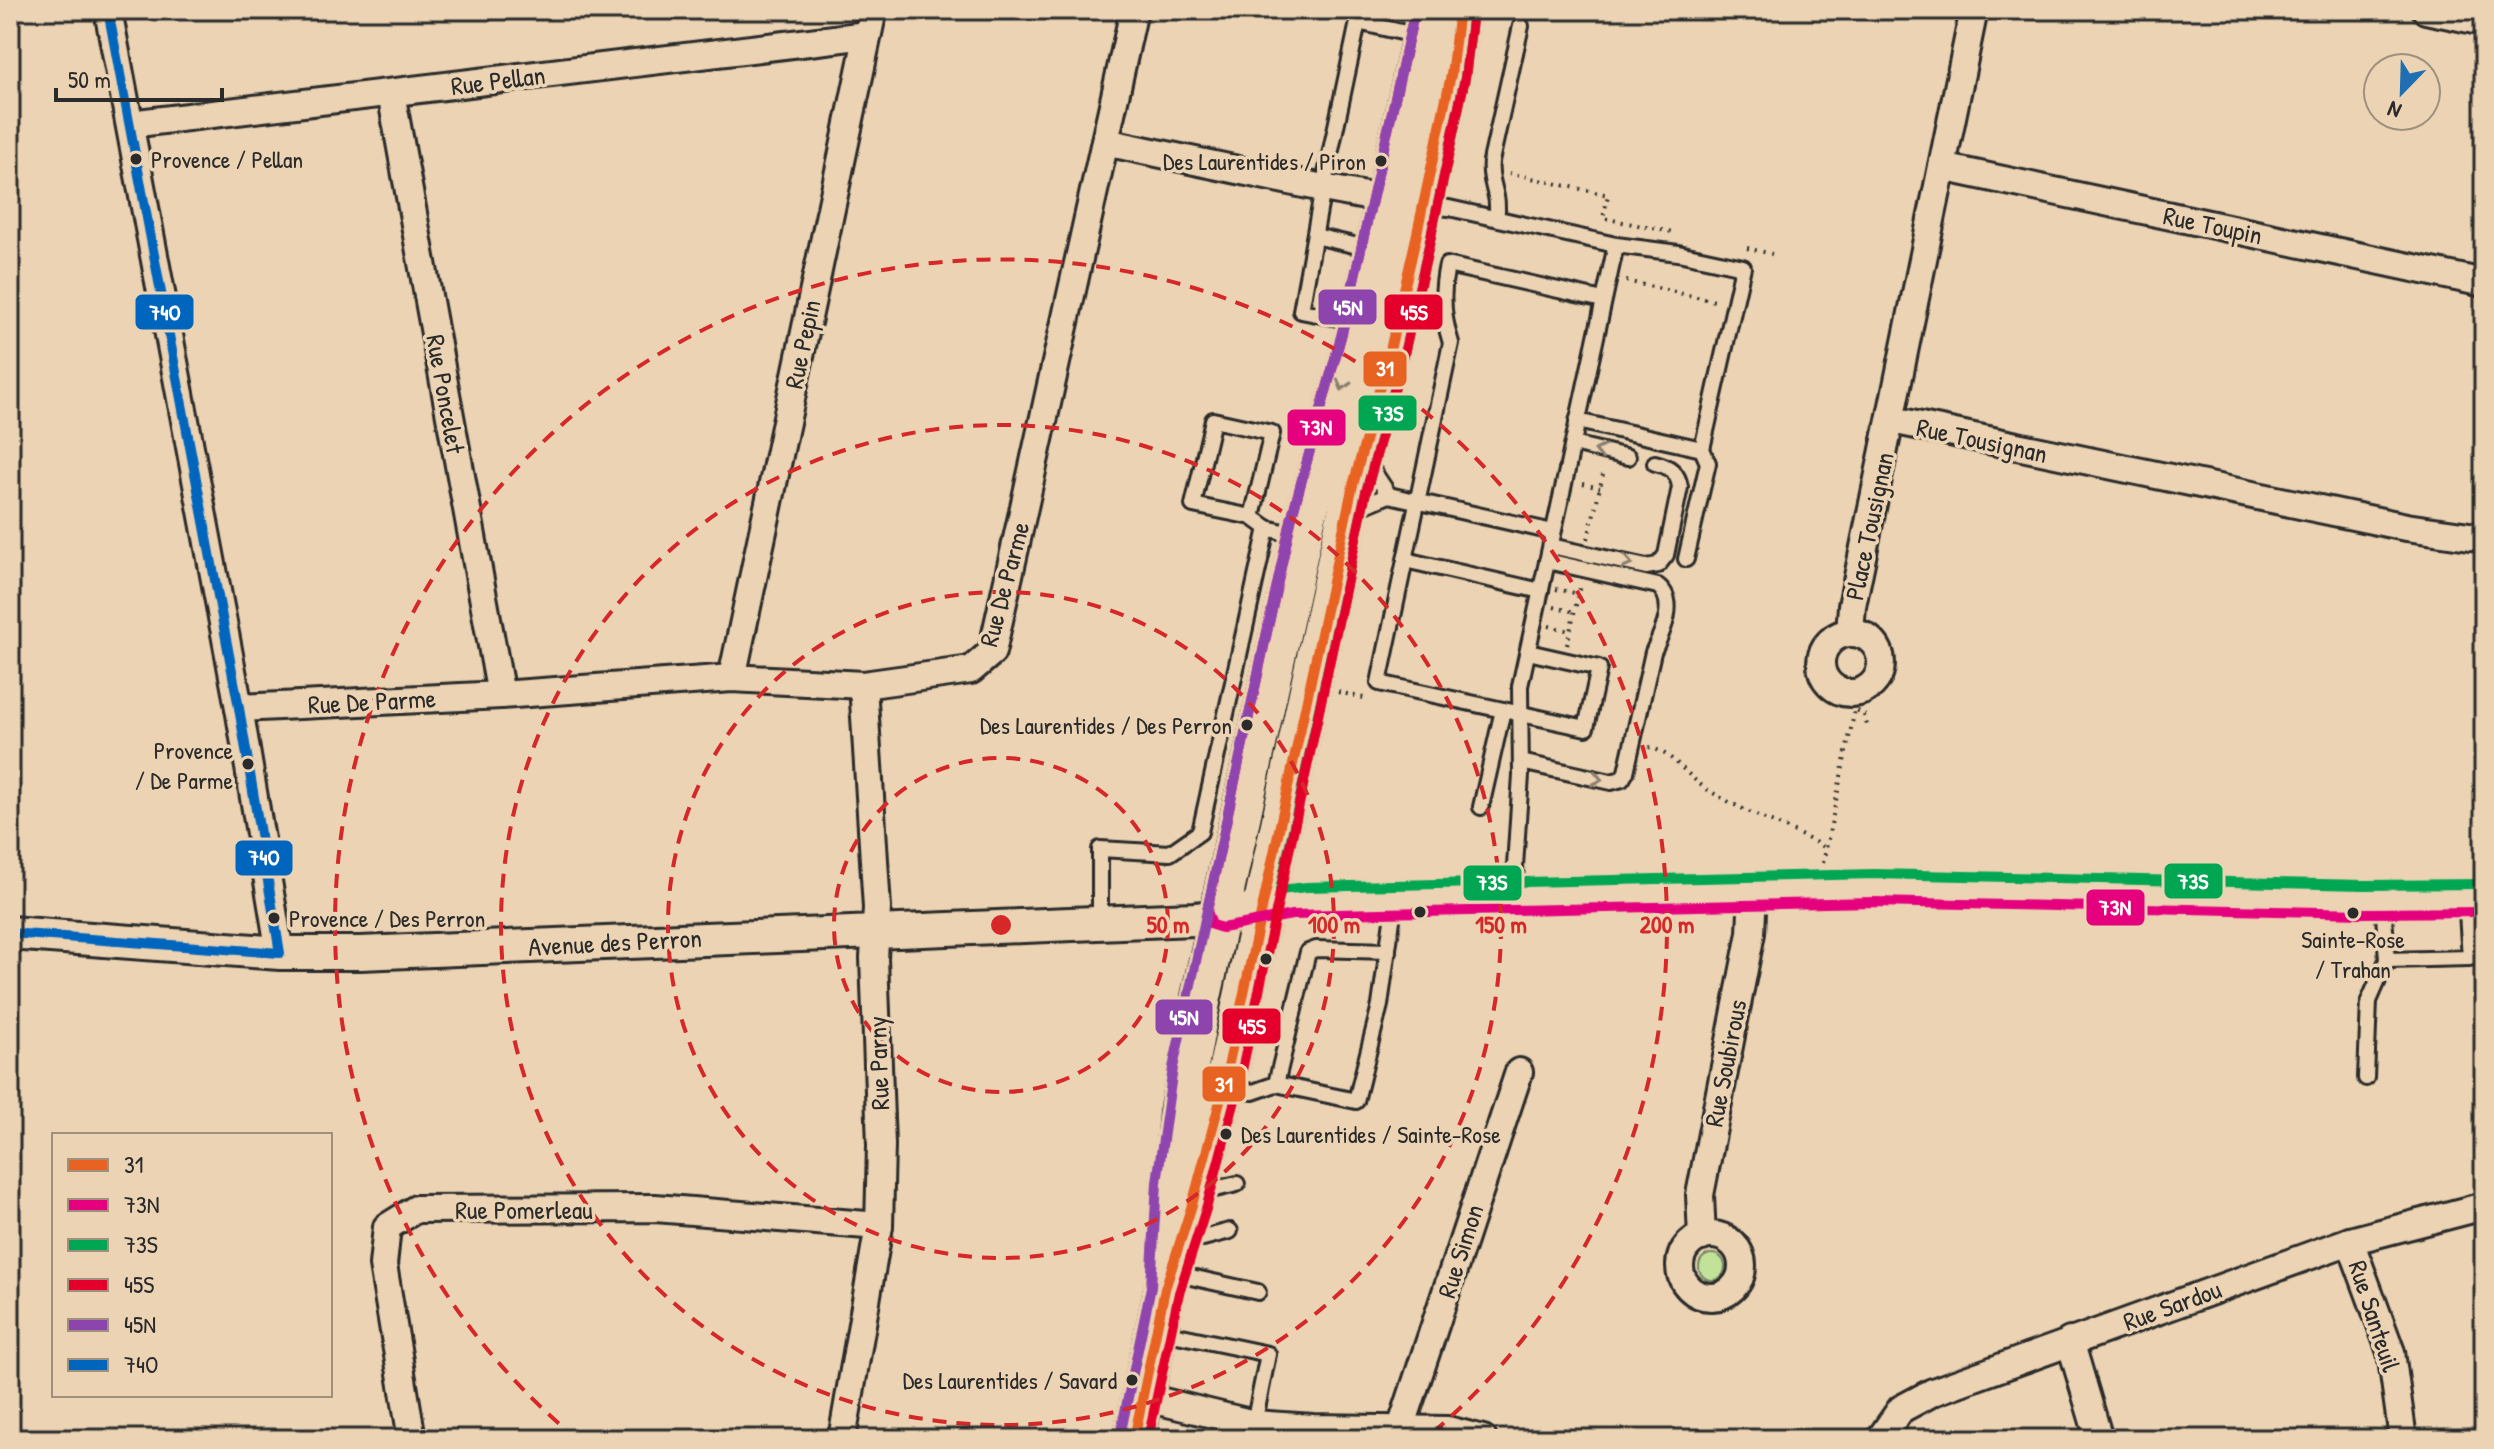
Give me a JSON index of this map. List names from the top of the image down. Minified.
{"streets":{"street":["Rue Pellan","Rue Toupin","Rue Pepin","Rue Poncelet","Rue Tousignan","Place Tousignan","Rue De Parme","Avenue des Perron","Rue Parny","Rue Soubirous","Rue Pomerleau","Rue Simon","Rue Sardou","Rue Santeuil"]},"crossings":[["Rue Pellan","Rue Pepin"],["Rue Pellan","Rue Poncelet"],["Rue Toupin","Rue Tousignan"],["Rue Pepin","Rue De Parme"],["Rue Poncelet","Rue De Parme"],["Rue Tousignan","Place Tousignan"],["Rue De Parme","Rue Parny"],["Avenue des Perron","Rue Parny"],["Avenue des Perron","Rue Soubirous"],["Rue Parny","Rue Pomerleau"],["Rue Sardou","Rue Santeuil"]],"places":["Provence / Pellan","Des Laurentides / Piron","Des Laurentides / Des Perron","Provence / De Parme","Sainte-Rose / Trahan","Provence / Des Perron","Des Laurentides / Sainte-Rose","Des Laurentides / Savard"],"lines":["transit line 31","transit line 73N","transit line 45N","transit line 74O","transit line 73S","transit line 45S"],"legend":["31","73N","73S","45S","45N","74O"],"scale_bar":"50 m","north":"bottom left","rings":["50 m","100 m","150 m","200 m"]}
